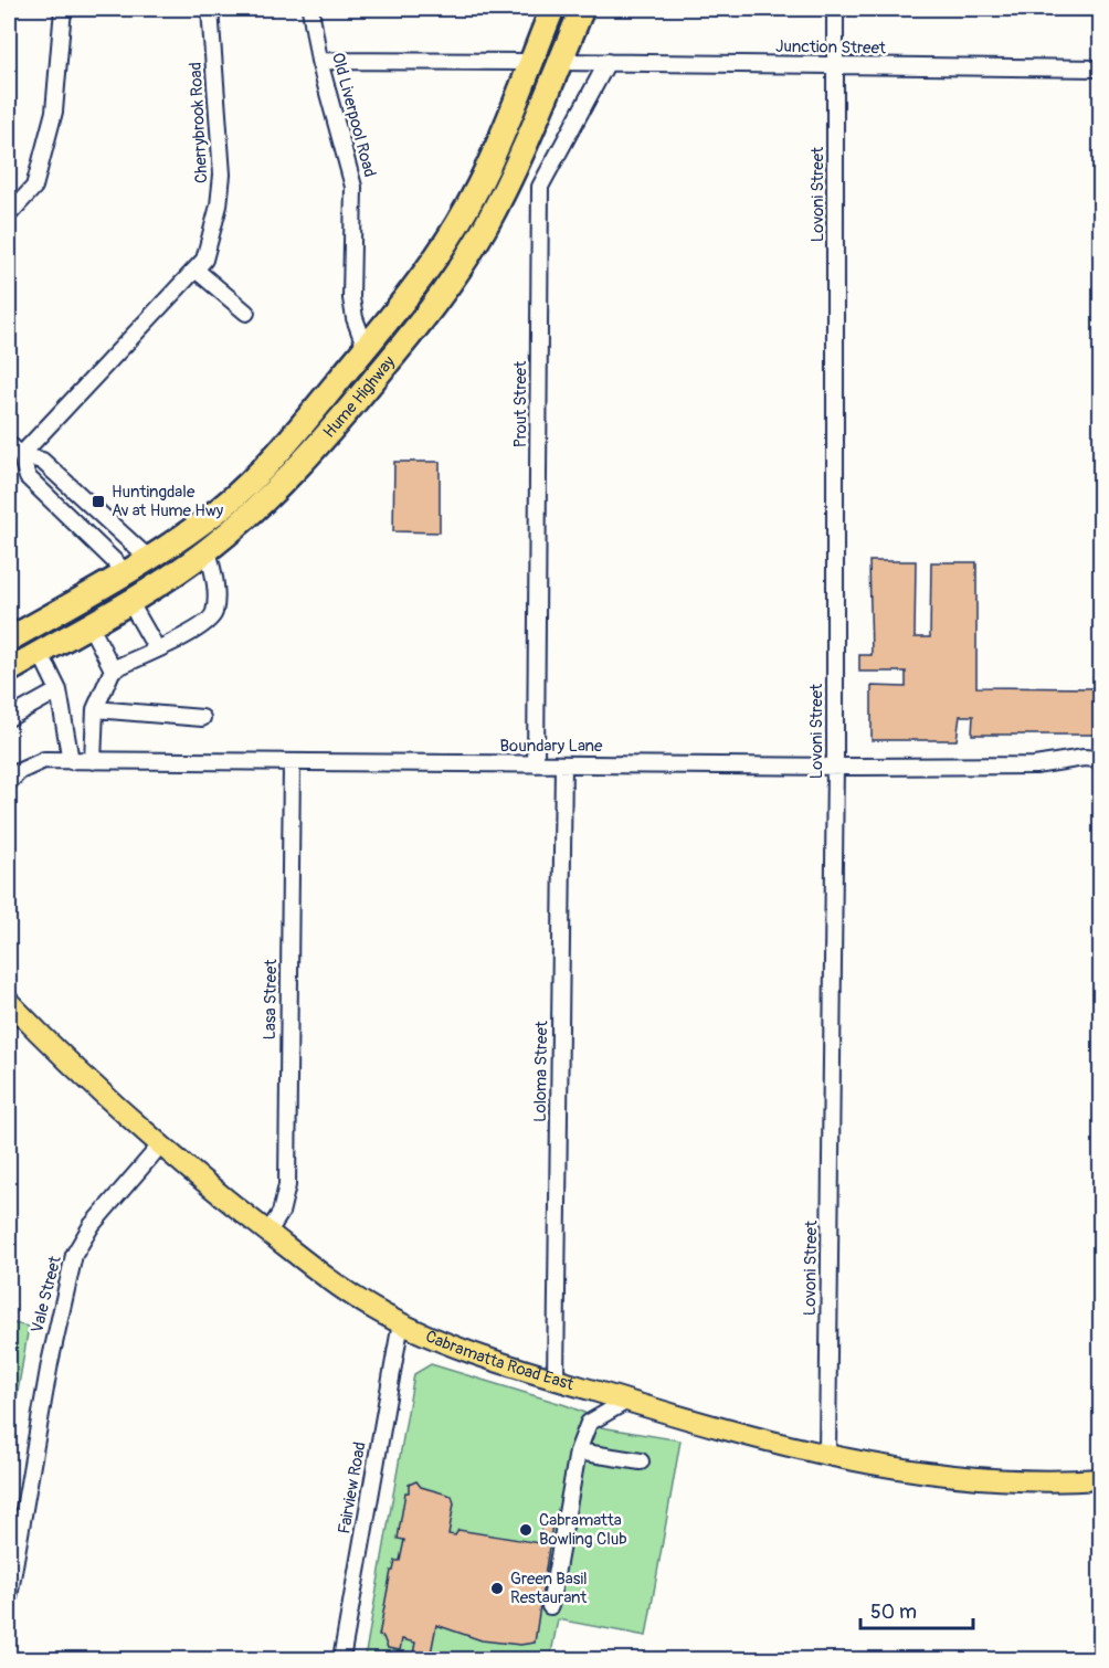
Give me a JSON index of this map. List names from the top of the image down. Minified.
{"streets":{"highway":["Hume Highway"],"main road":["Cabramatta Road East"],"street":["Junction Street","Old Liverpool Road","Cherrybrook Road","Lovoni Street","Prout Street","Boundary Lane","Lasa Street","Loloma Street","Vale Street","Fairview Road"]},"crossings":[["Junction Street","Lovoni Street"],["Junction Street","Hume Highway"],["Junction Street","Prout Street"],["Old Liverpool Road","Hume Highway"],["Lovoni Street","Boundary Lane"],["Lovoni Street","Cabramatta Road East"],["Prout Street","Boundary Lane"],["Boundary Lane","Lasa Street"],["Boundary Lane","Loloma Street"],["Lasa Street","Cabramatta Road East"],["Loloma Street","Cabramatta Road East"],["Vale Street","Cabramatta Road East"],["Cabramatta Road East","Fairview Road"]],"places":{"transit":["Huntingdale Av at Hume Hwy"],"other":["Cabramatta Bowling Club","Green Basil Restaurant"]},"scale_bar":"50 m"}
